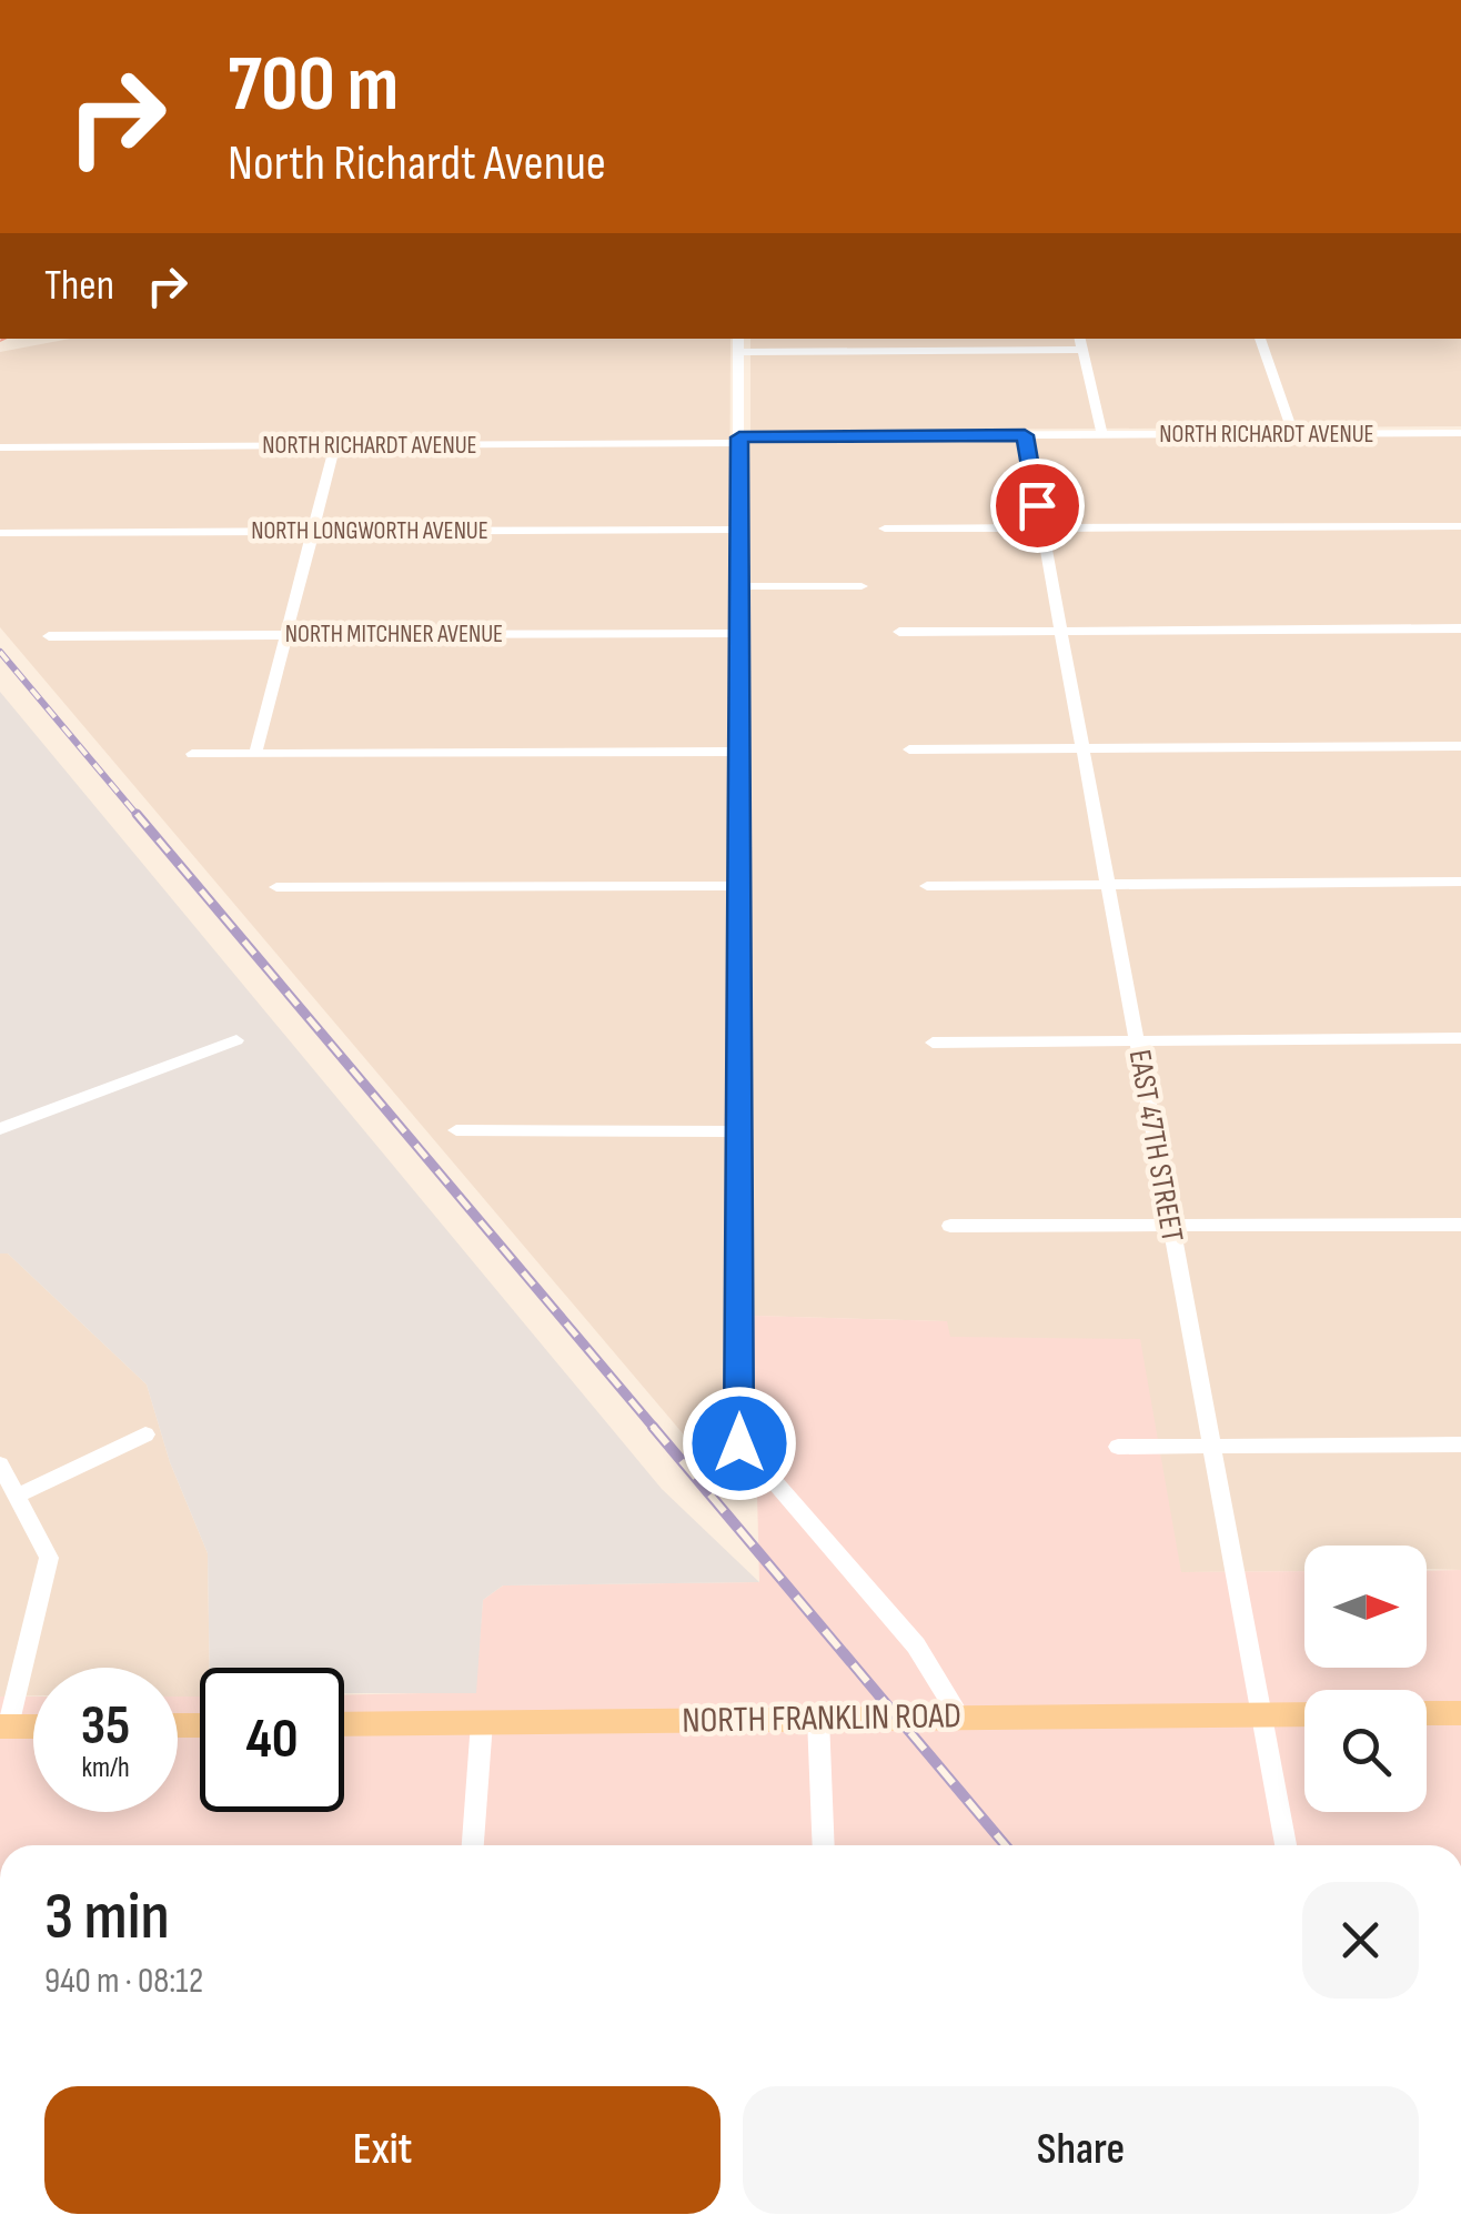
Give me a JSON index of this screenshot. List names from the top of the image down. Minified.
{"streets":{"main road":["NORTH FRANKLIN ROAD"],"street":["NORTH RICHARDT AVENUE","NORTH LONGWORTH AVENUE","NORTH MITCHNER AVENUE","EAST 47TH STREET"]},"crossings":[["NORTH RICHARDT AVENUE","EAST 47TH STREET"],["EAST 47TH STREET","NORTH FRANKLIN ROAD"]],"north":"right","page":{"turn":["700 m","North Richardt Avenue"],"then":"Then","speed":"35 km/h","limit":"40","heading":["3 min","940 m · 08:12"],"buttons":["Exit","Share"]}}
